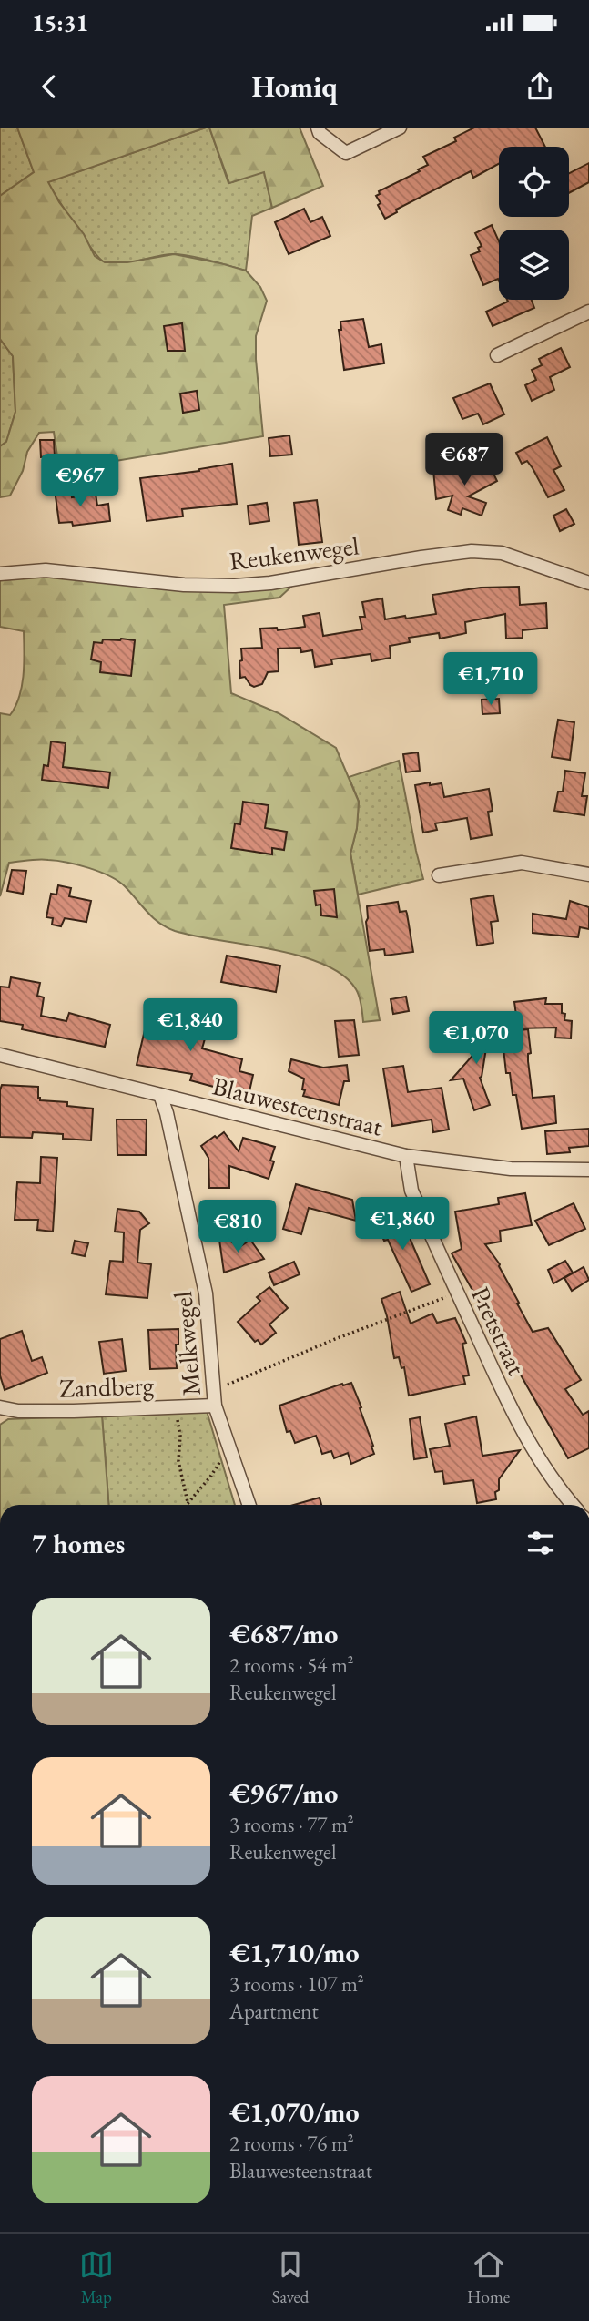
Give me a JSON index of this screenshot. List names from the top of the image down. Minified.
{"streets":{"street":["Reukenwegel","Blauwesteenstraat","Pretstraat","Melkwegel","Zandberg"]},"crossings":[["Blauwesteenstraat","Pretstraat"],["Blauwesteenstraat","Melkwegel"],["Melkwegel","Zandberg"]],"page":{"status":"15:31","header":"Homiq","price":["€687","€967","€1,710","€1,840","€1,070","€1,860","€810"],"heading":"7 homes","list":[{"name":"€687/mo","note":"2 rooms · 54 m² · Reukenwegel"},{"name":"€967/mo","note":"3 rooms · 77 m² · Reukenwegel"},{"name":"€1,710/mo","note":"3 rooms · 107 m² · Apartment"},{"name":"€1,070/mo","note":"2 rooms · 76 m² · Blauwesteenstraat"}],"tabs":["Map","Saved","Home"]}}
